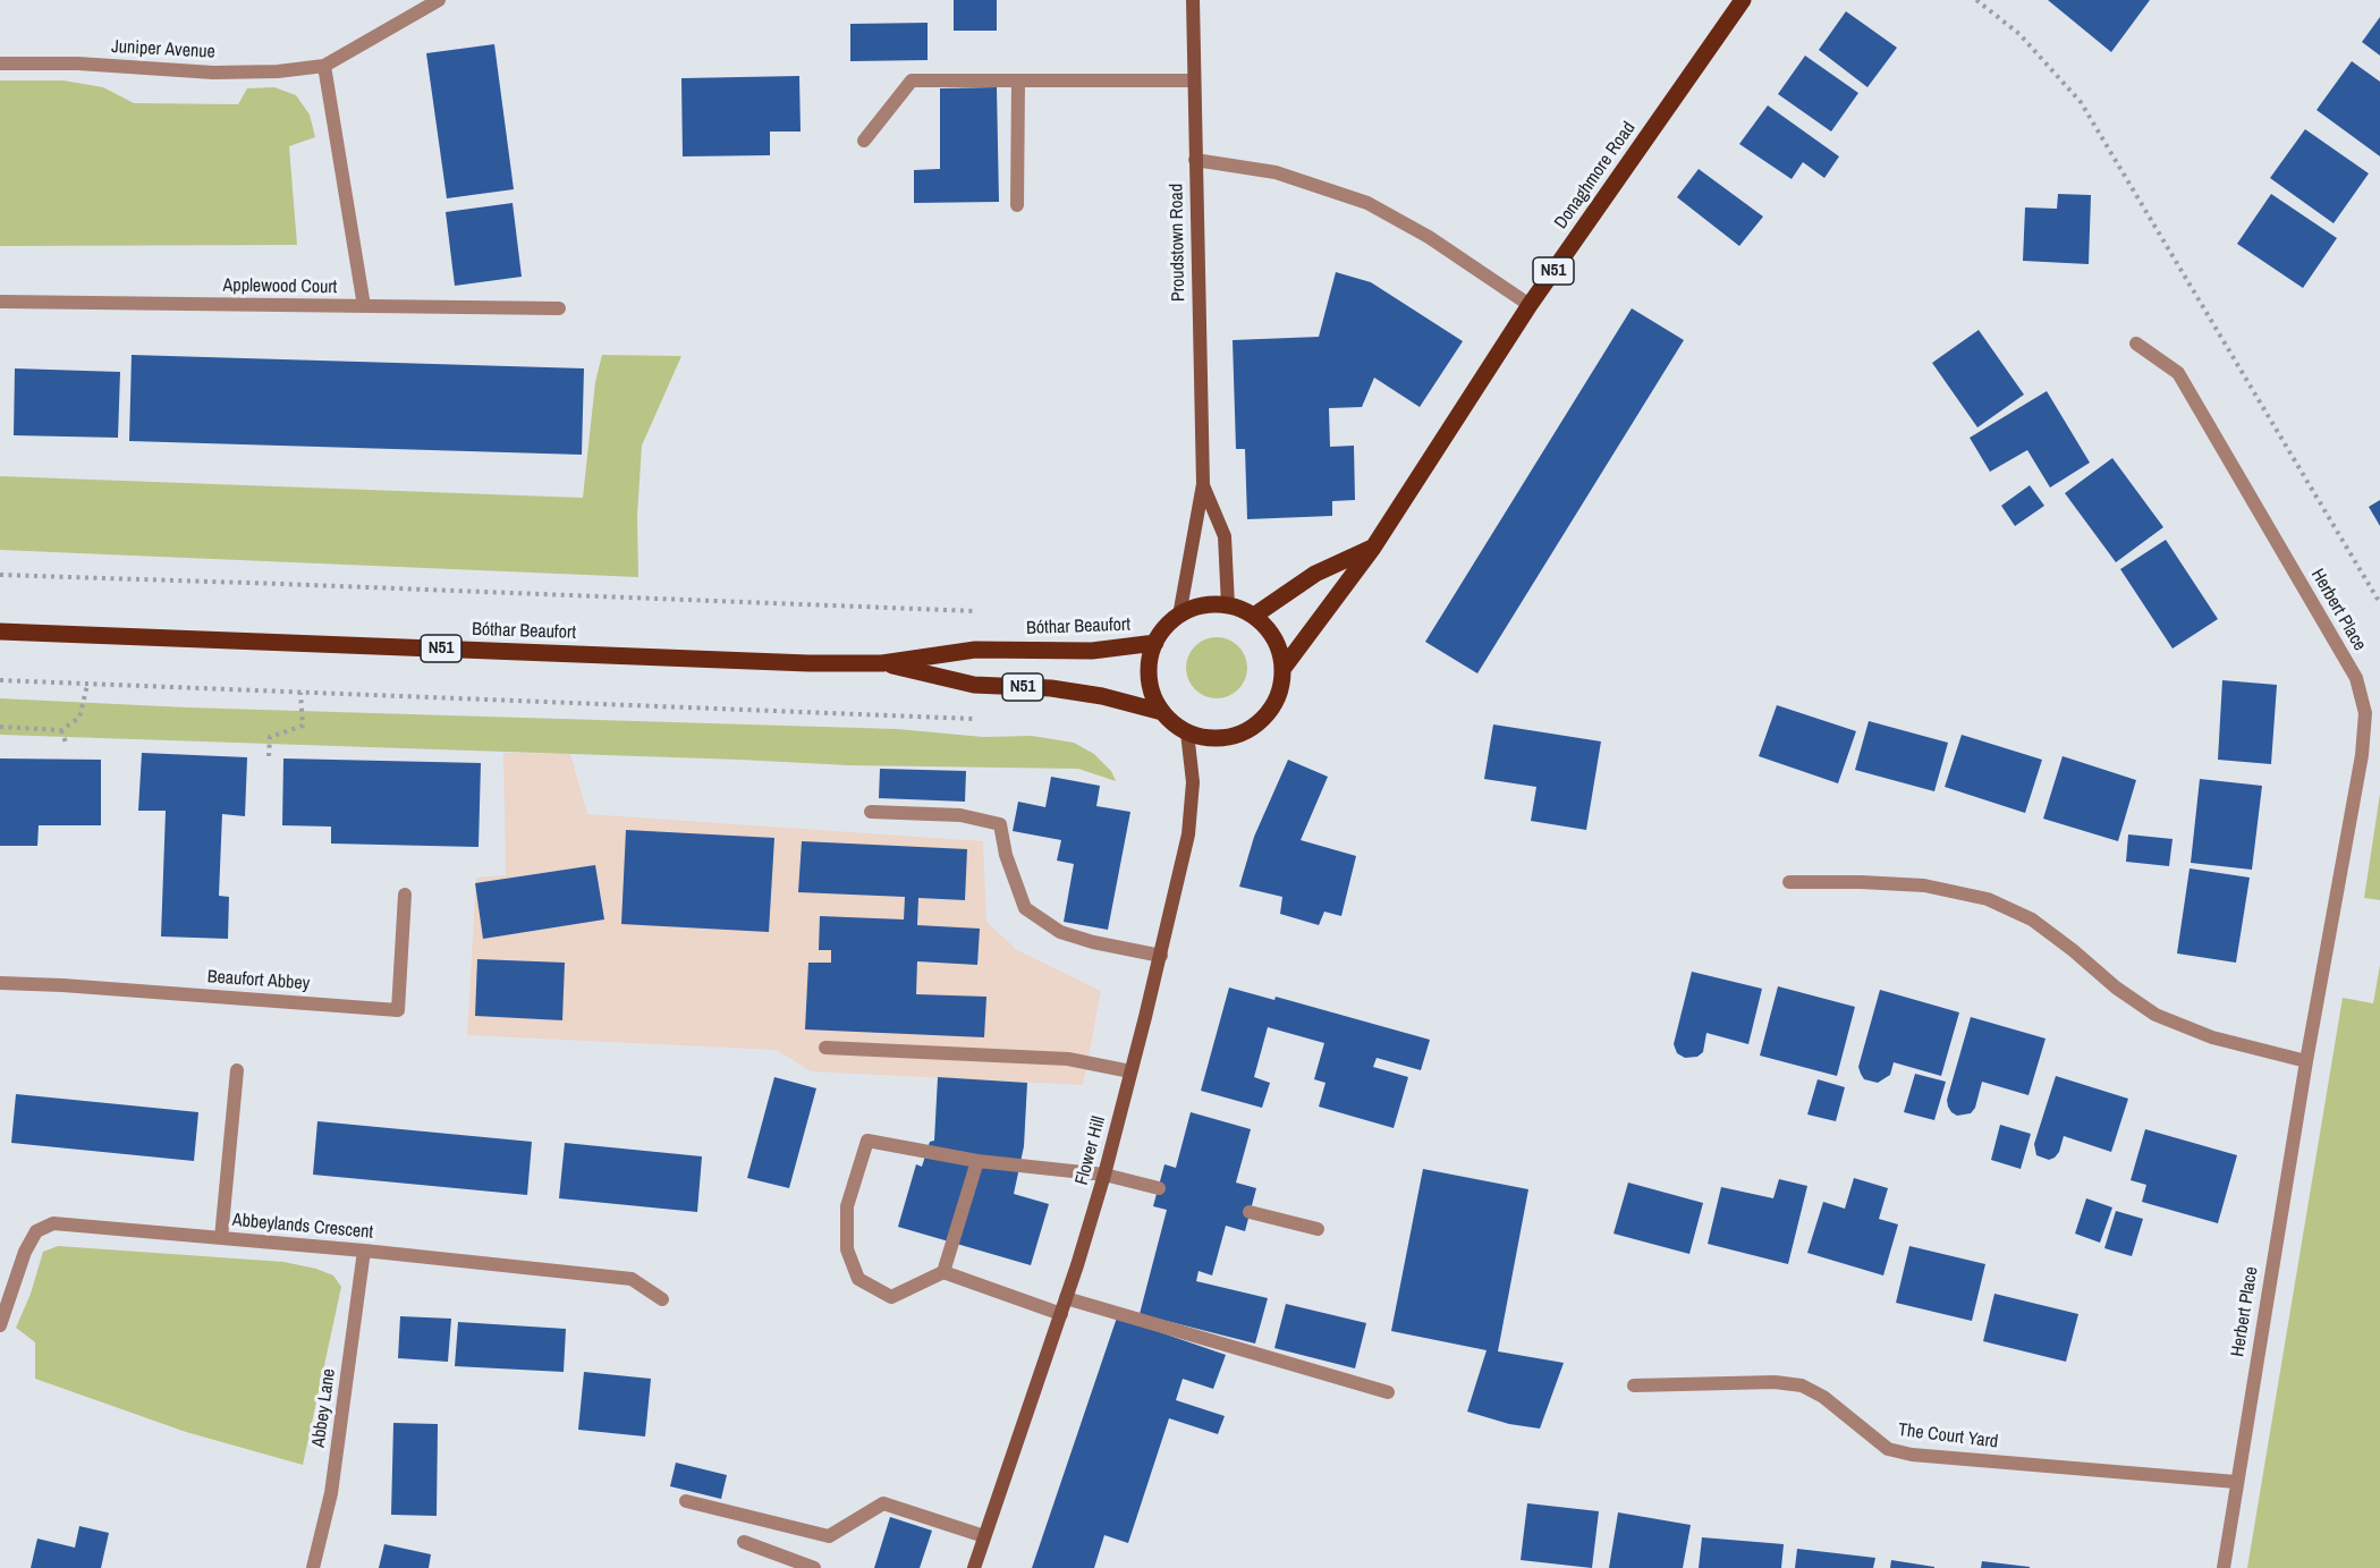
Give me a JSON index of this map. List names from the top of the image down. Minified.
{"streets":{"main road":["Donaghmore Road","Proudstown Road","N51","Bóthar Beaufort","Flower Hill"],"street":["Juniper Avenue","Applewood Court","Herbert Place","Beaufort Abbey","Abbeylands Crescent","Abbey Lane","The Court Yard"]},"crossings":[["Donaghmore Road","Proudstown Road"],["Donaghmore Road","N51"],["Donaghmore Road","Bóthar Beaufort"],["Donaghmore Road","Flower Hill"],["Proudstown Road","N51"],["Proudstown Road","Bóthar Beaufort"],["Proudstown Road","Flower Hill"],["N51","Bóthar Beaufort"],["N51","Flower Hill"],["Herbert Place","The Court Yard"],["Bóthar Beaufort","Flower Hill"],["Abbeylands Crescent","Abbey Lane"]]}
